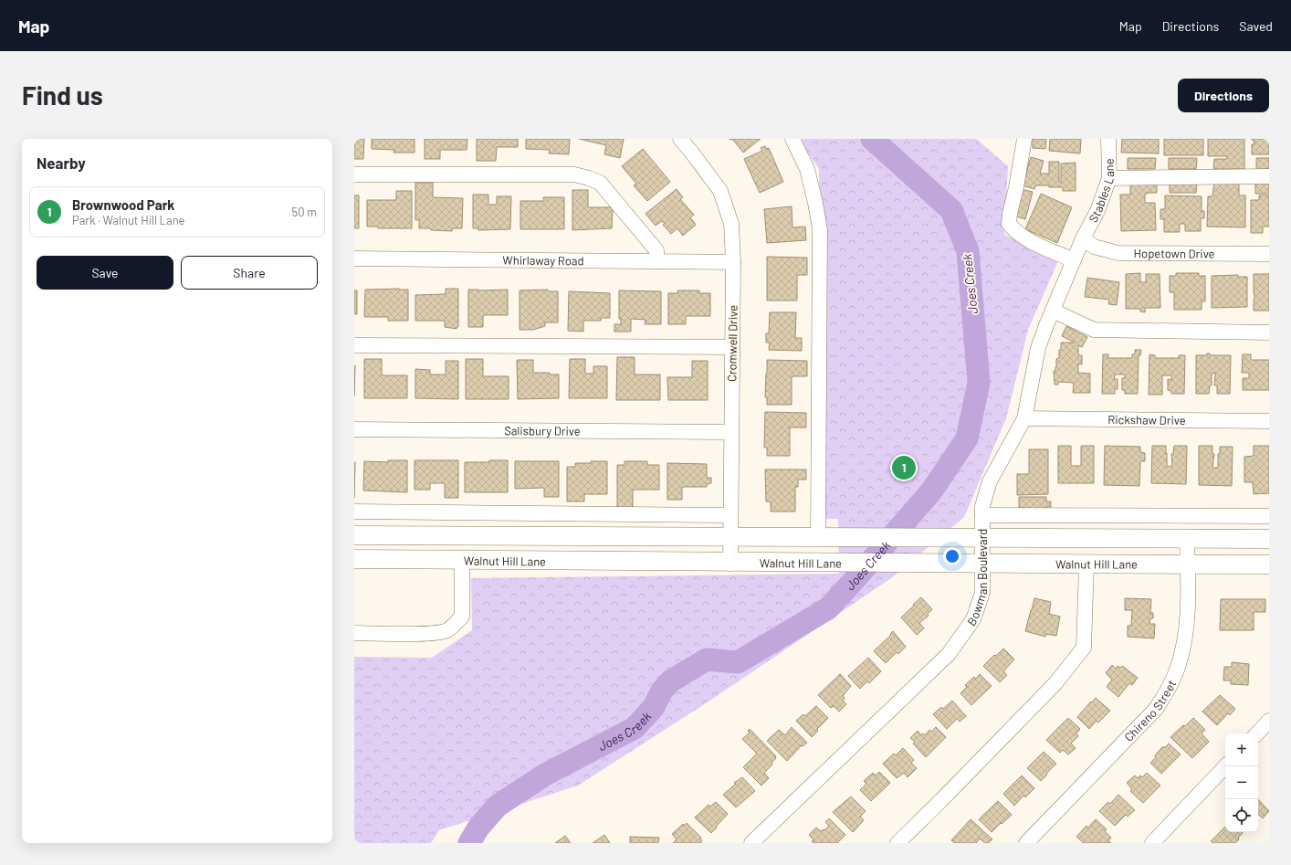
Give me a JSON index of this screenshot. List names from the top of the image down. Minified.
{"streets":{"main road":["Walnut Hill Lane"],"street":["Stables Lane","Hopetown Drive","Whirlaway Road","Cromwell Drive","Rickshaw Drive","Salisbury Drive","Bowman Boulevard","Chireno Street"]},"crossings":[["Stables Lane","Hopetown Drive"],["Stables Lane","Bowman Boulevard"],["Hopetown Drive","Bowman Boulevard"],["Whirlaway Road","Cromwell Drive"],["Cromwell Drive","Salisbury Drive"],["Cromwell Drive","Walnut Hill Lane"],["Rickshaw Drive","Bowman Boulevard"],["Walnut Hill Lane","Bowman Boulevard"],["Walnut Hill Lane","Chireno Street"]],"water":["Joes Creek"],"page":{"header":"Map","nav":["Map","Directions","Saved"],"buttons":["Directions",["Save","Share"]],"title":"Find us","heading":"Nearby","list":[{"mark":"1","name":"Brownwood Park","note":"Park · Walnut Hill Lane","value":"50 m"}],"pins":"1","map_buttons":["+","−"]}}
